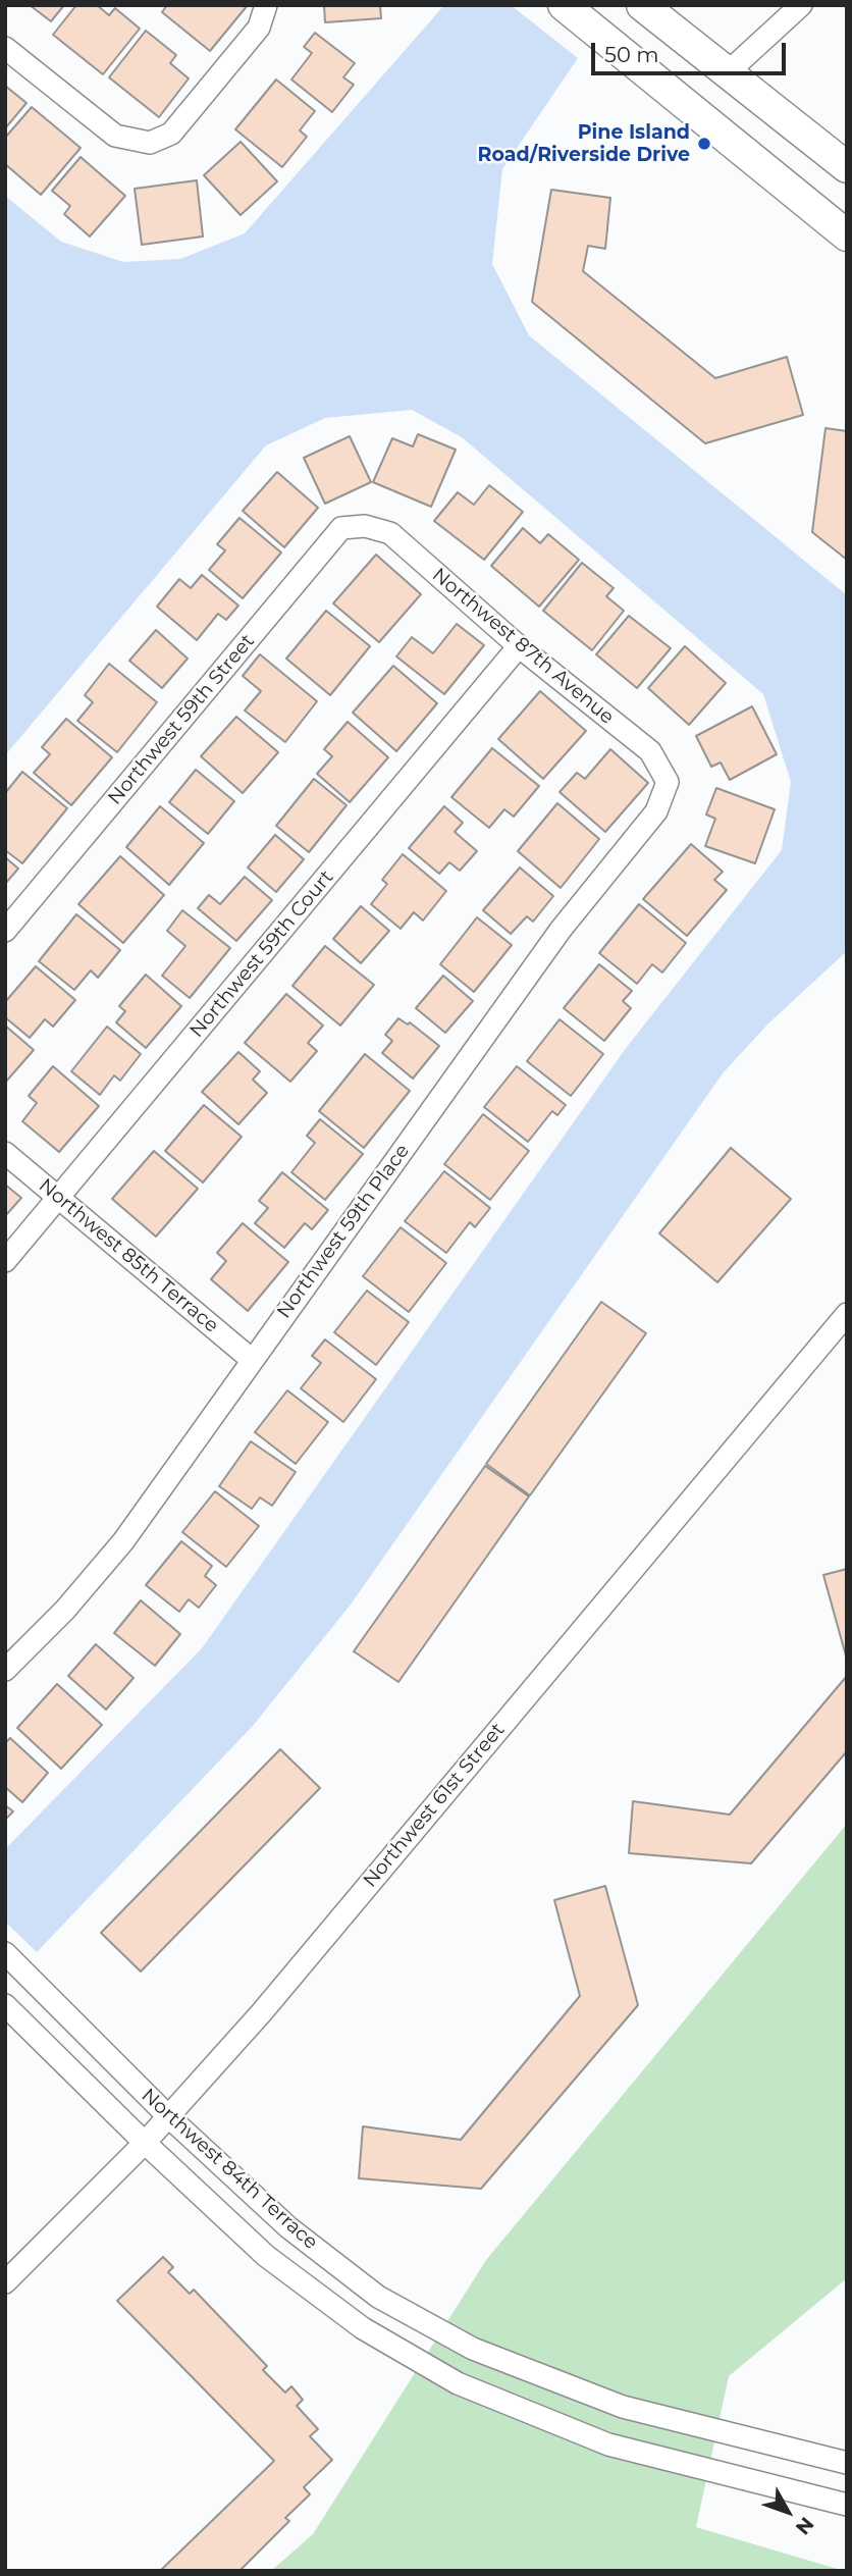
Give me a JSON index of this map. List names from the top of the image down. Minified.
{"streets":{"street":["Northwest 87th Avenue","Northwest 59th Street","Northwest 59th Court","Northwest 59th Place","Northwest 85th Terrace","Northwest 61st Street","Northwest 84th Terrace"]},"crossings":[["Northwest 87th Avenue","Northwest 59th Street"],["Northwest 87th Avenue","Northwest 59th Court"],["Northwest 87th Avenue","Northwest 59th Place"],["Northwest 59th Court","Northwest 85th Terrace"],["Northwest 59th Place","Northwest 85th Terrace"],["Northwest 61st Street","Northwest 84th Terrace"]],"places":["Pine Island Road/Riverside Drive"],"scale_bar":"50 m","north":"bottom right"}
